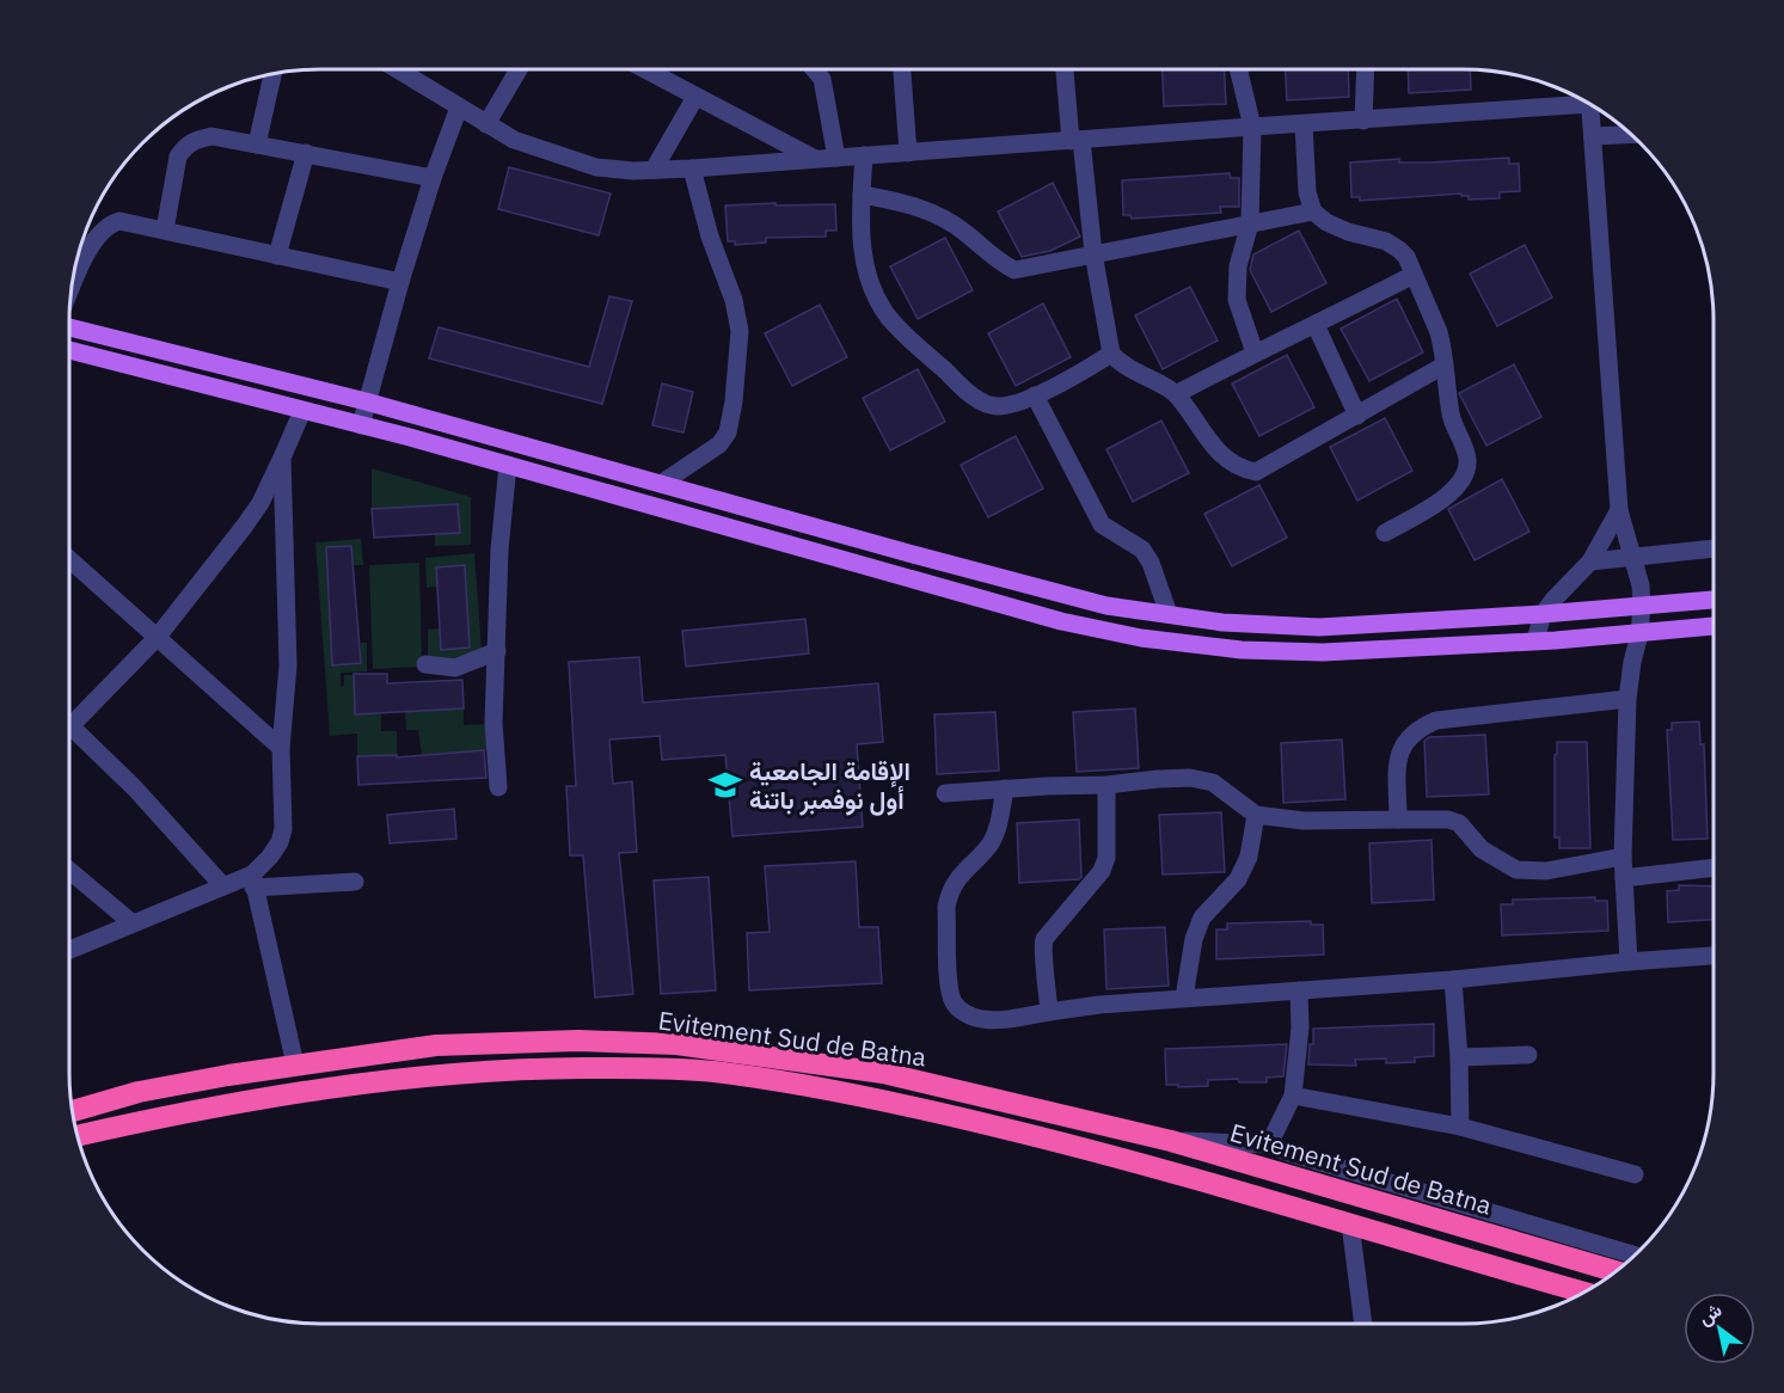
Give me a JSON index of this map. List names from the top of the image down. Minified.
{"streets":{"highway":["Evitement Sud de Batna"]},"places":{"school or university":["الإقامة الجامعية أول نوفمبر باتنة"]},"north":"top left"}
